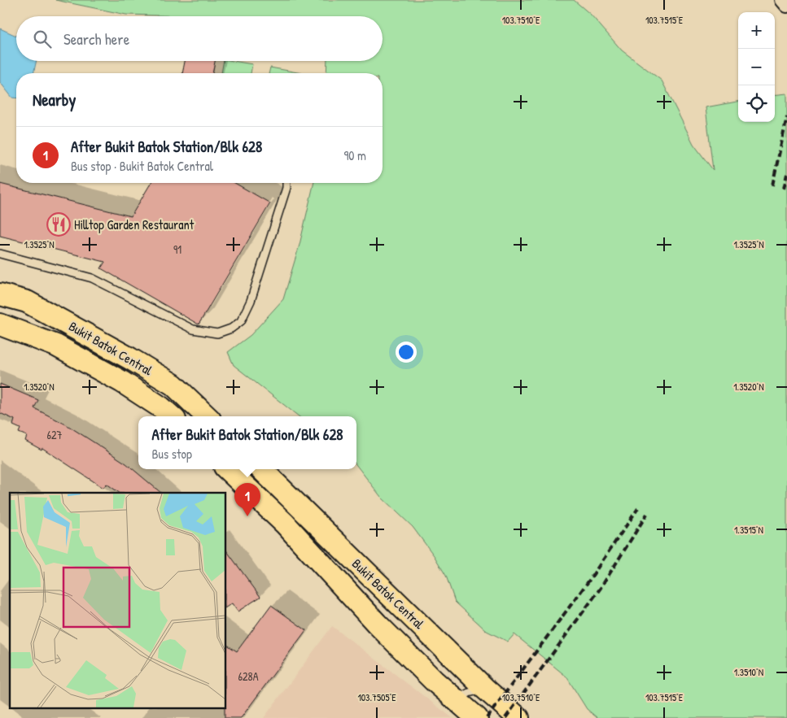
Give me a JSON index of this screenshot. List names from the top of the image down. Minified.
{"streets":{"main road":["Bukit Batok Central"]},"places":{"restaurant":["Hilltop Garden Restaurant"]},"house_numbers":["91","627","628A"],"page":{"map_buttons":["+","−"],"search":"Search here","heading":"Nearby","list":[{"mark":"1","name":"After Bukit Batok Station/Blk 628","note":"Bus stop · Bukit Batok Central","value":"90 m"}],"popup":["After Bukit Batok Station/Blk 628","Bus stop"],"pins":"1"},"coordinates":["103.7510°E","103.7515°E","1.3525°N","1.3520°N","1.3515°N","1.3510°N","103.7505°E"]}
